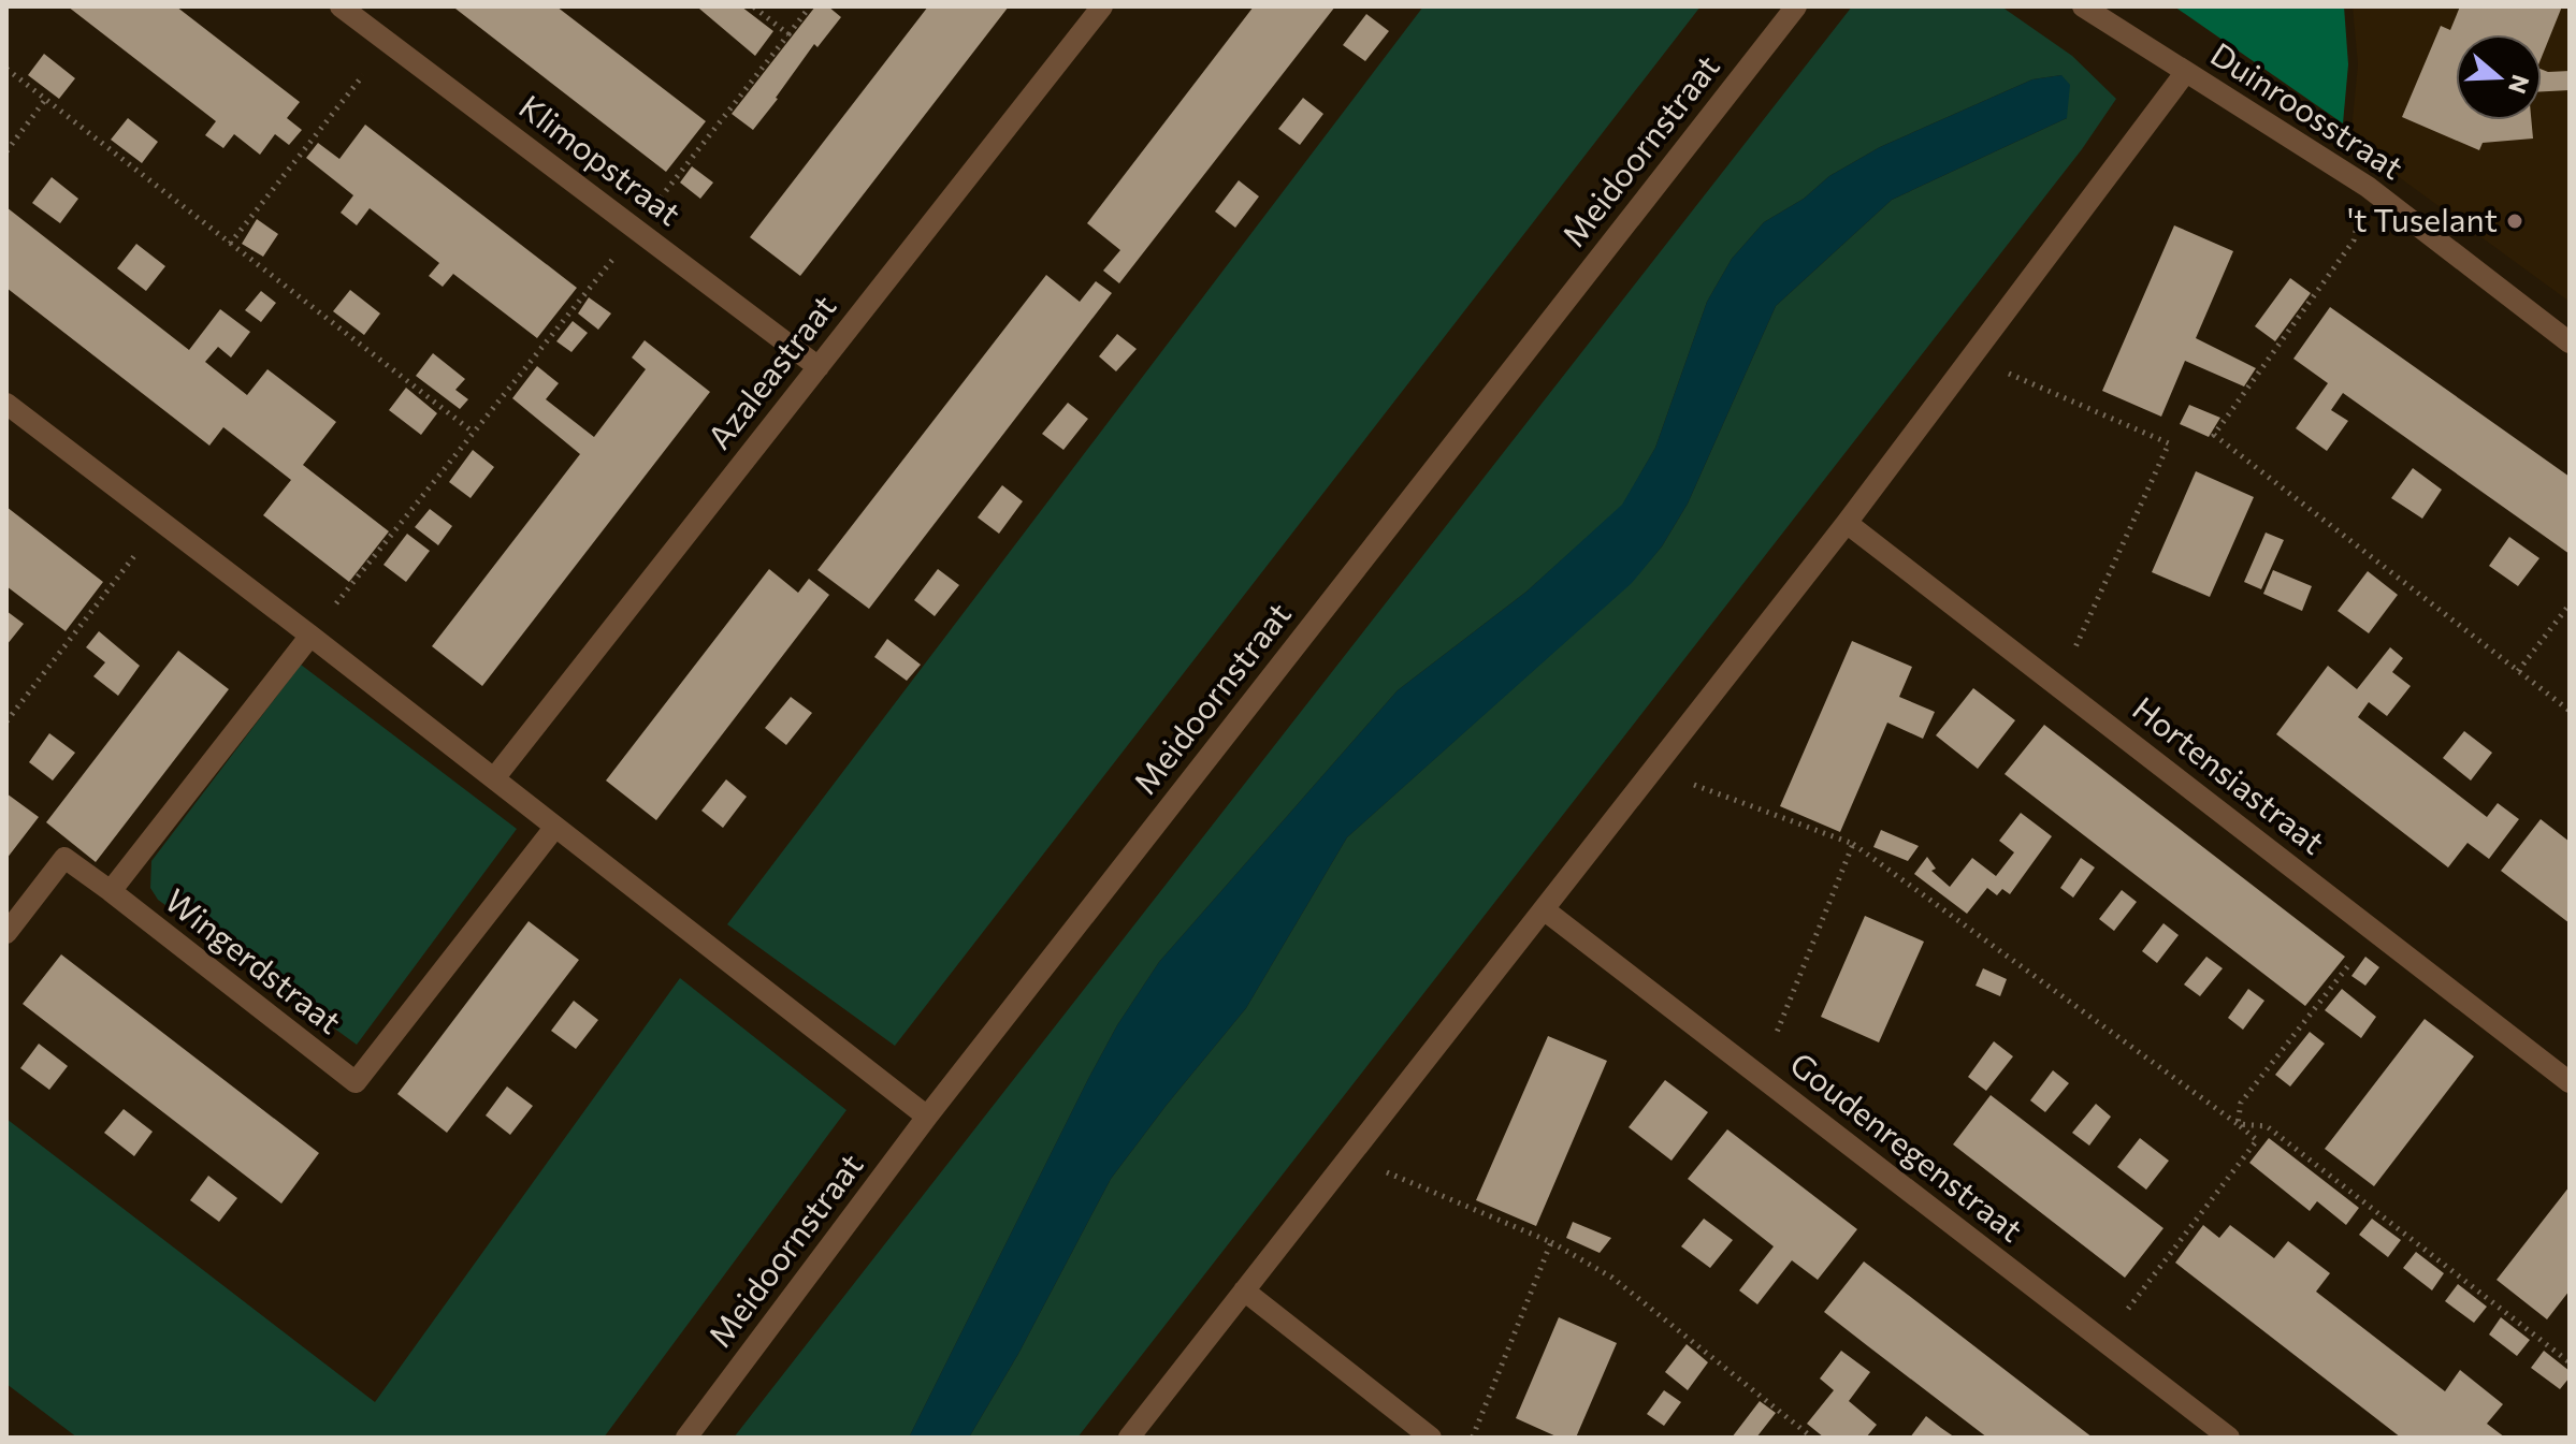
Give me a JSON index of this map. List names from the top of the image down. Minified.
{"streets":{"street":["Duinroosstraat","Meidoornstraat","Klimopstraat","Azaleastraat","Hortensiastraat","Wingerdstraat","Goudenregenstraat"]},"crossings":[["Klimopstraat","Azaleastraat"]],"places":["'t Tuselant"],"north":"right"}
